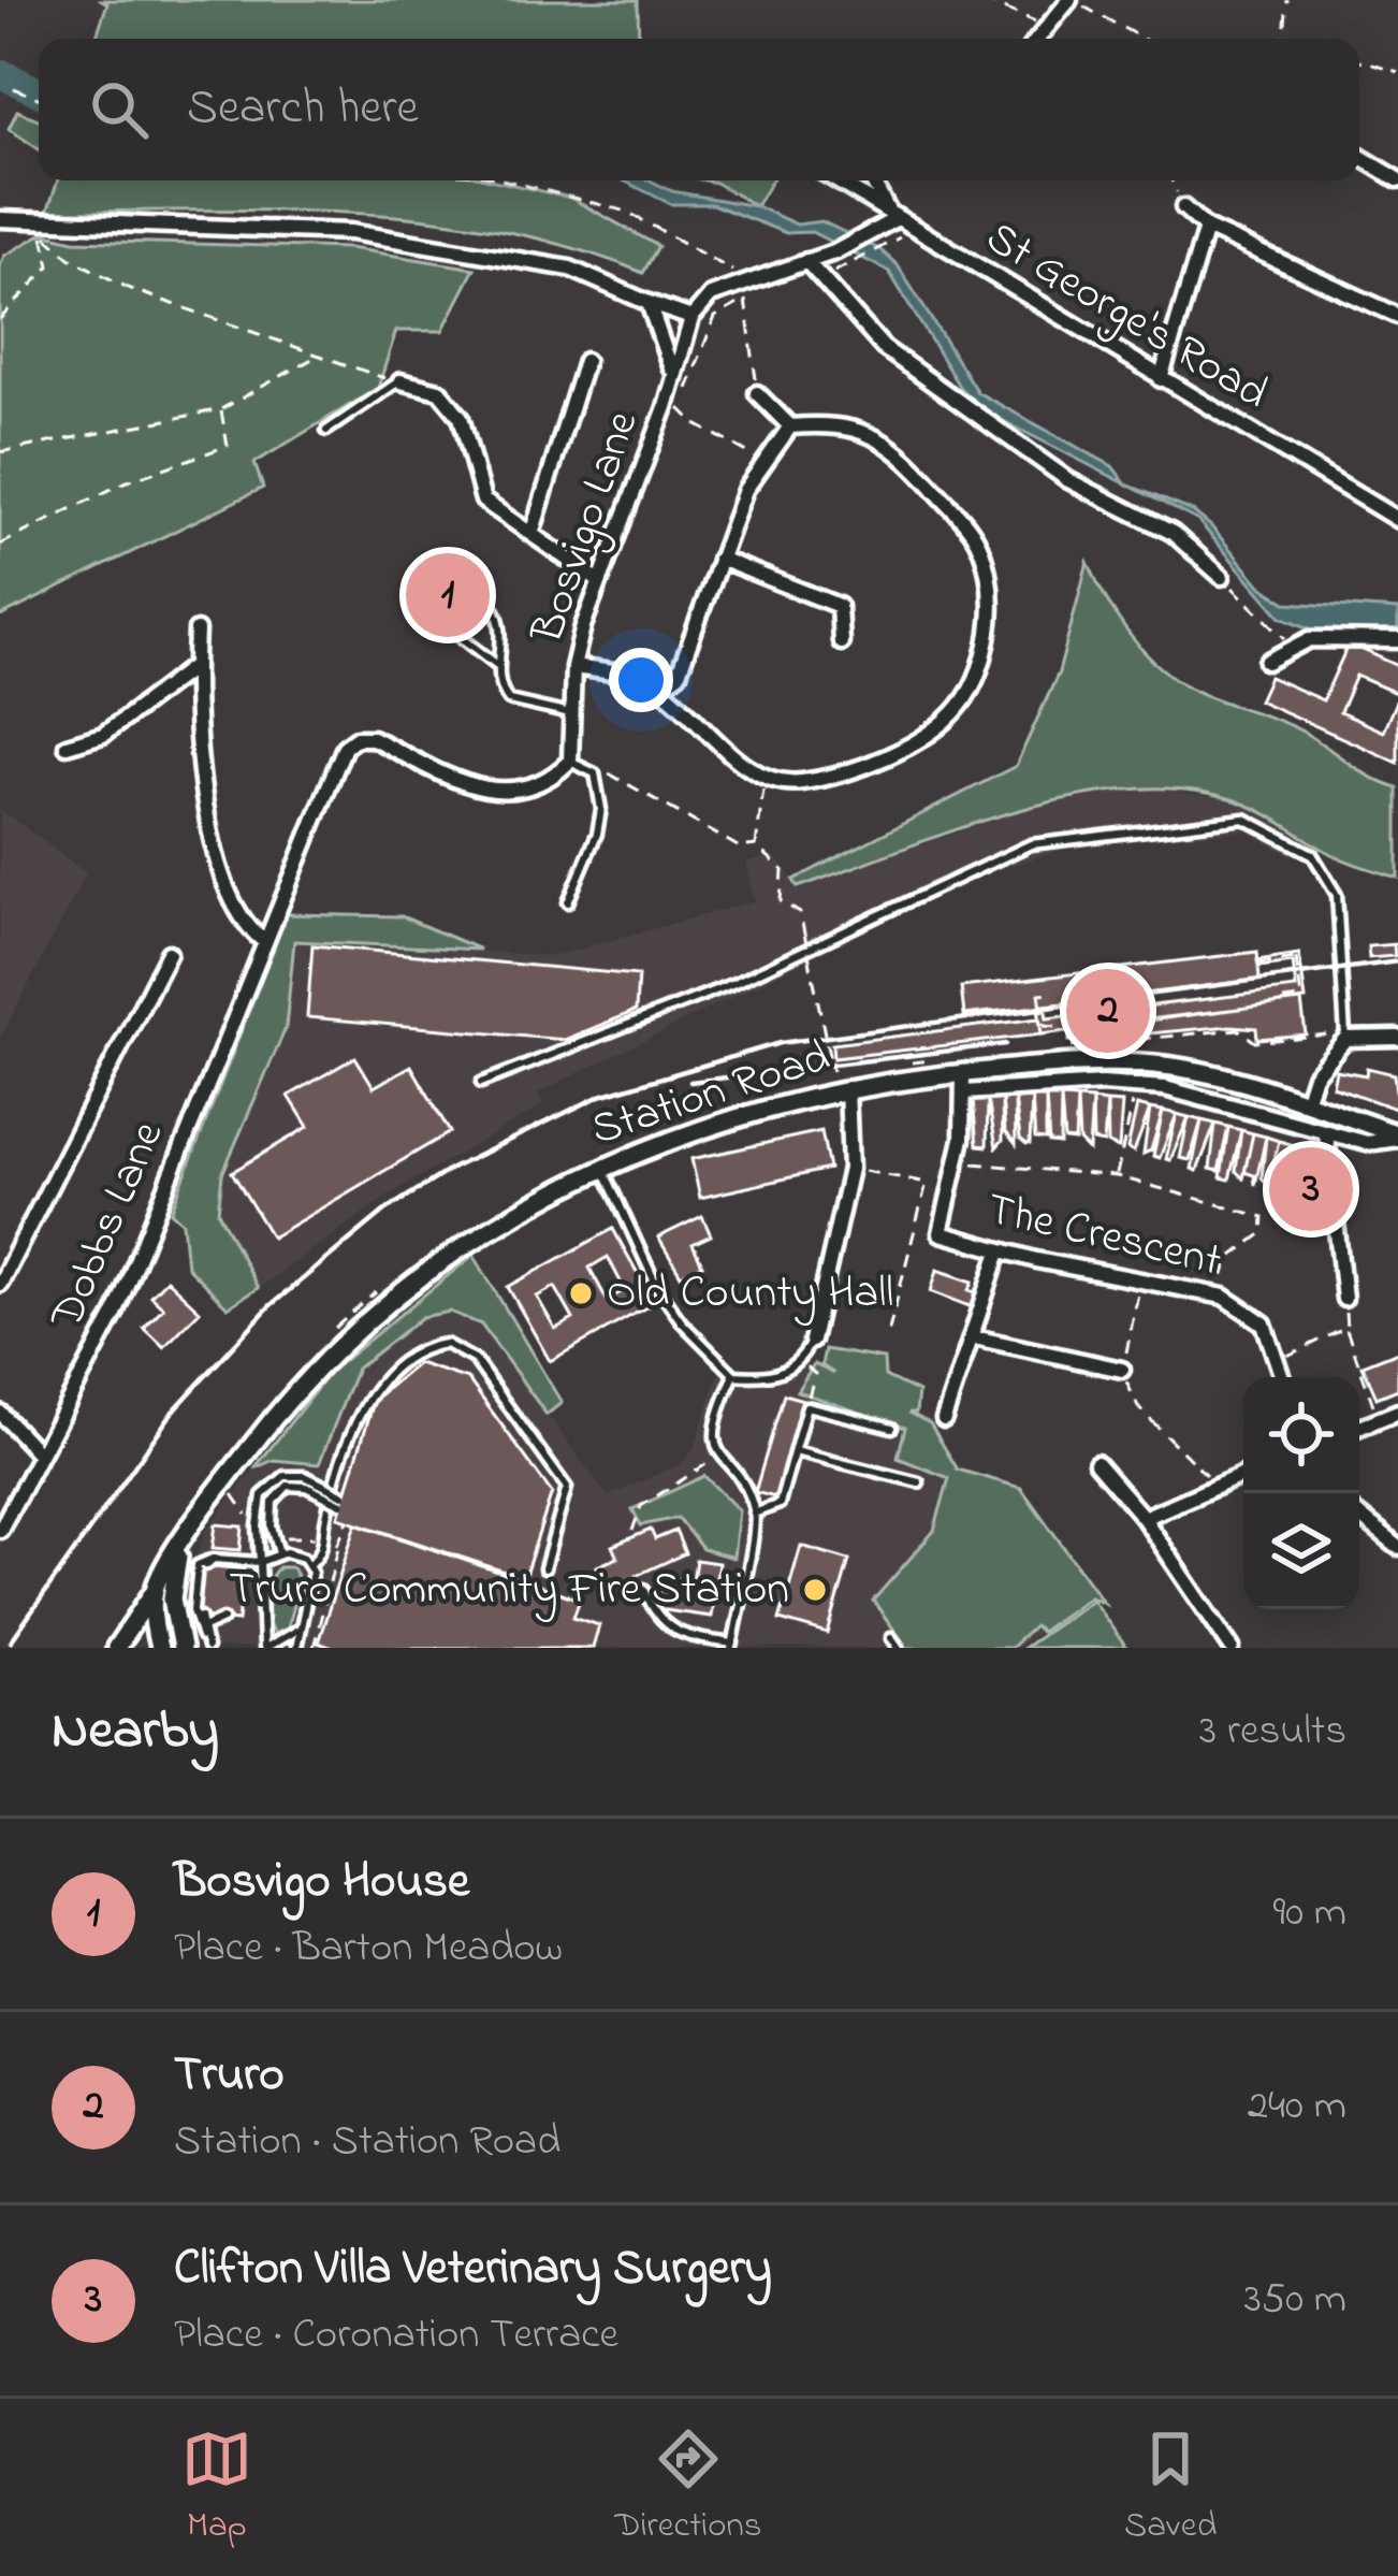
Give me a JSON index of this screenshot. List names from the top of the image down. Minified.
{"streets":{"street":["St George's Road","Bosvigo Lane","Station Road","Dobbs Lane","The Crescent"]},"crossings":[["Station Road","The Crescent"]],"places":["Old County Hall","Truro Community Fire Station"],"page":{"search":"Search here","pins":["1","2","3"],"heading":["Nearby","3 results"],"list":[{"mark":"1","name":"Bosvigo House","note":"Place · Barton Meadow","value":"90 m"},{"mark":"2","name":"Truro","note":"Station · Station Road","value":"240 m"},{"mark":"3","name":"Clifton Villa Veterinary Surgery","note":"Place · Coronation Terrace","value":"350 m"}],"nav":["Map","Directions","Saved"]}}
